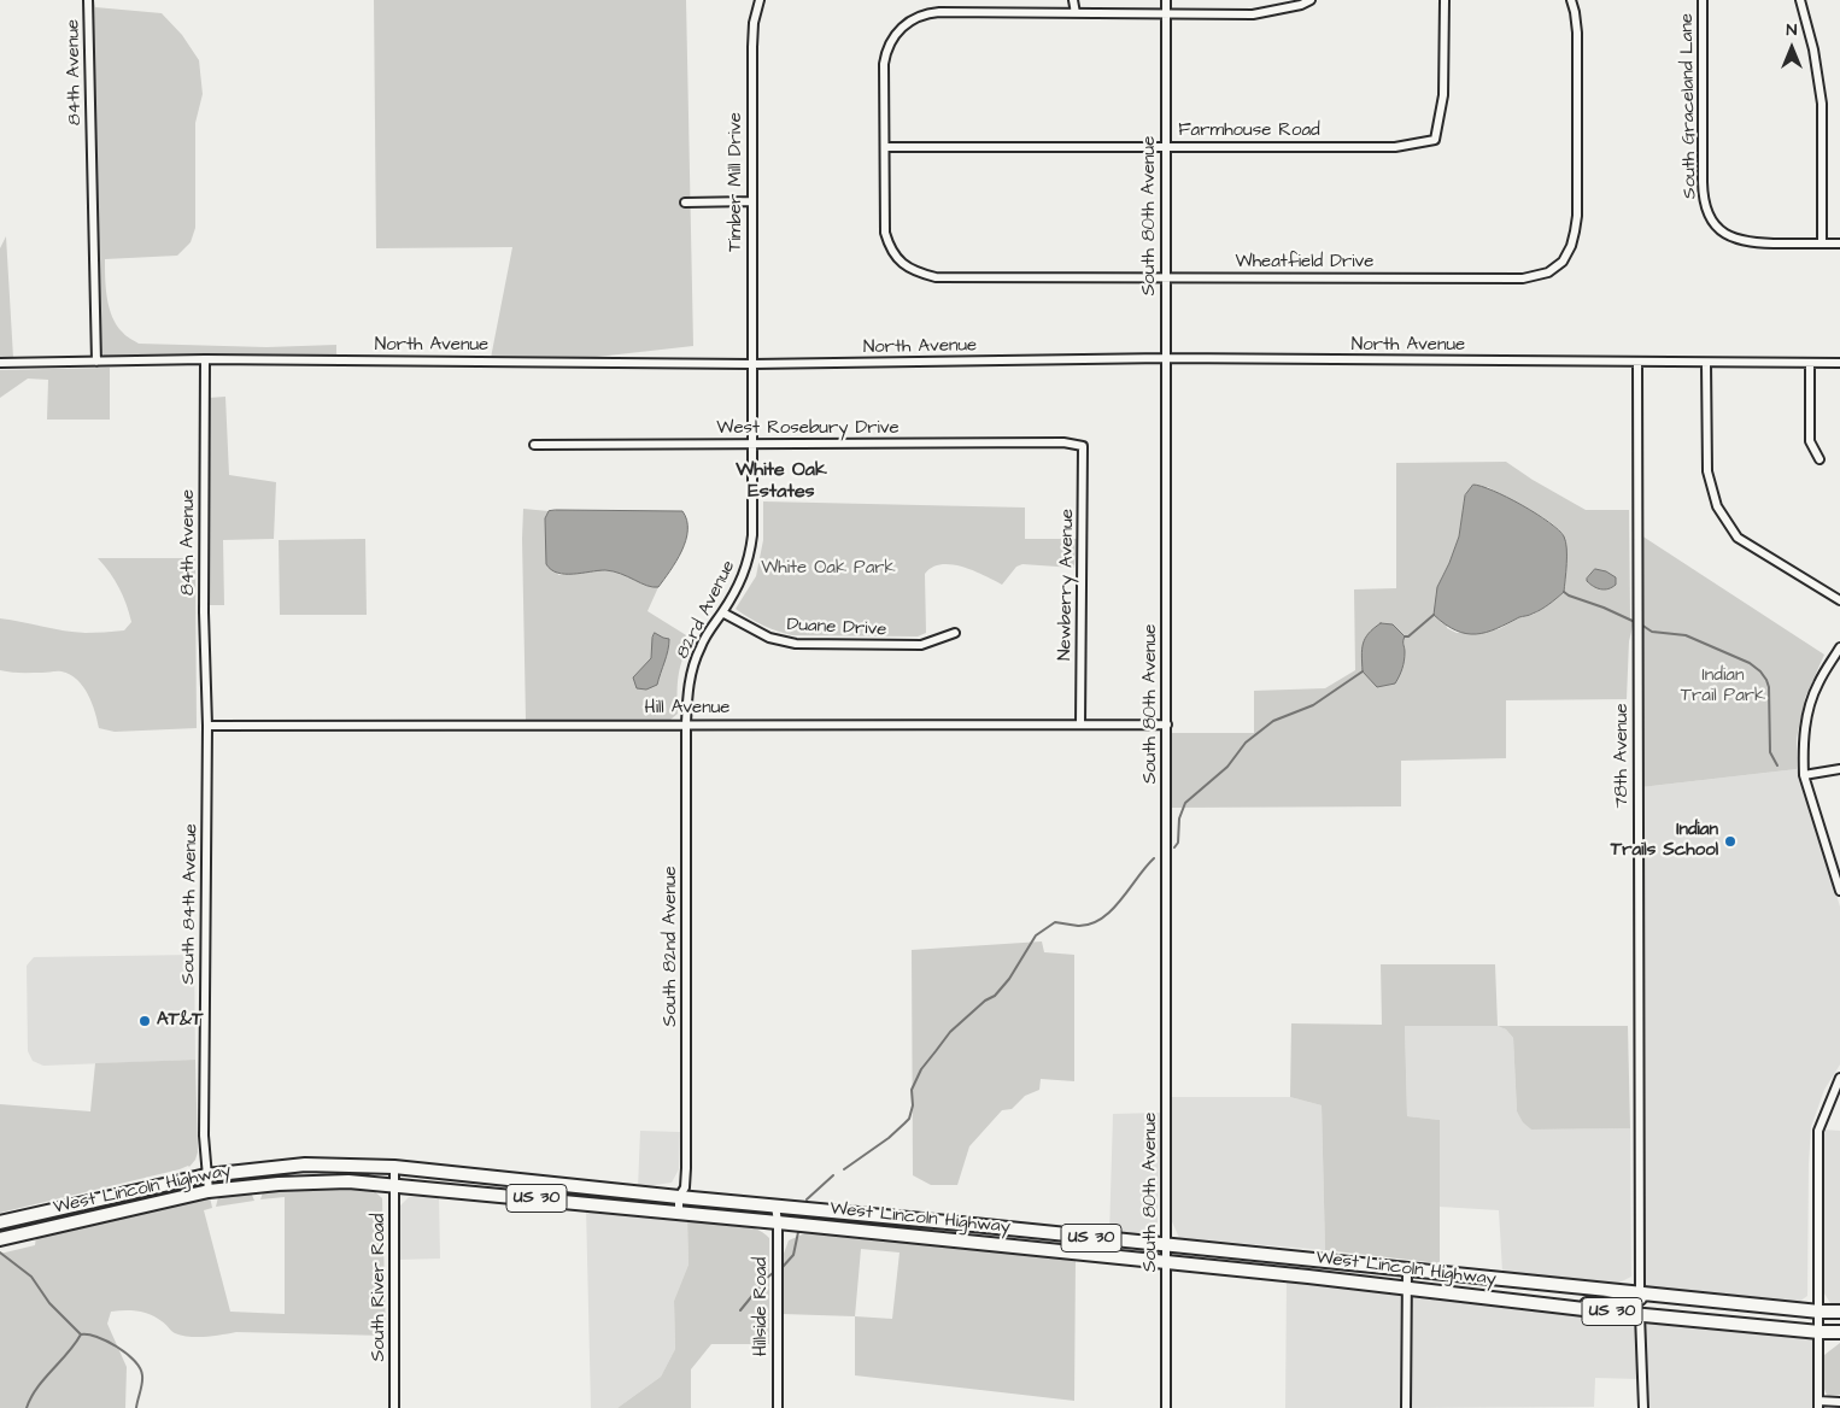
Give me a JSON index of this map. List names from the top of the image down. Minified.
{"streets":{"main road":["West Lincoln Highway","US 30"],"street":["84th Avenue","South Graceland Lane","Farmhouse Road","Timber Mill Drive","South 80th Avenue","Wheatfield Drive","North Avenue","West Rosebury Drive","Newberry Avenue","82rd Avenue","Duane Drive","Hill Avenue","78th Avenue","South 84th Avenue","South 82nd Avenue","South River Road","Hillside Road"]},"crossings":[["84th Avenue","North Avenue"],["84th Avenue","Hill Avenue"],["84th Avenue","South 84th Avenue"],["Farmhouse Road","South 80th Avenue"],["Farmhouse Road","Wheatfield Drive"],["Timber Mill Drive","North Avenue"],["Timber Mill Drive","82rd Avenue"],["South 80th Avenue","Wheatfield Drive"],["South 80th Avenue","North Avenue"],["South 80th Avenue","Hill Avenue"],["South 80th Avenue","West Lincoln Highway"],["North Avenue","82rd Avenue"],["North Avenue","78th Avenue"],["West Rosebury Drive","Newberry Avenue"],["West Rosebury Drive","82rd Avenue"],["Newberry Avenue","Hill Avenue"],["82rd Avenue","Duane Drive"],["82rd Avenue","Hill Avenue"],["82rd Avenue","South 82nd Avenue"],["Hill Avenue","South 84th Avenue"],["Hill Avenue","South 82nd Avenue"],["78th Avenue","West Lincoln Highway"],["South 84th Avenue","West Lincoln Highway"],["South 82nd Avenue","West Lincoln Highway"],["West Lincoln Highway","South River Road"],["West Lincoln Highway","Hillside Road"]],"districts":["White Oak Estates"],"parks":["White Oak Park","Indian Trail Park"],"places":["Indian Trails School","AT&T"],"north":"top"}
